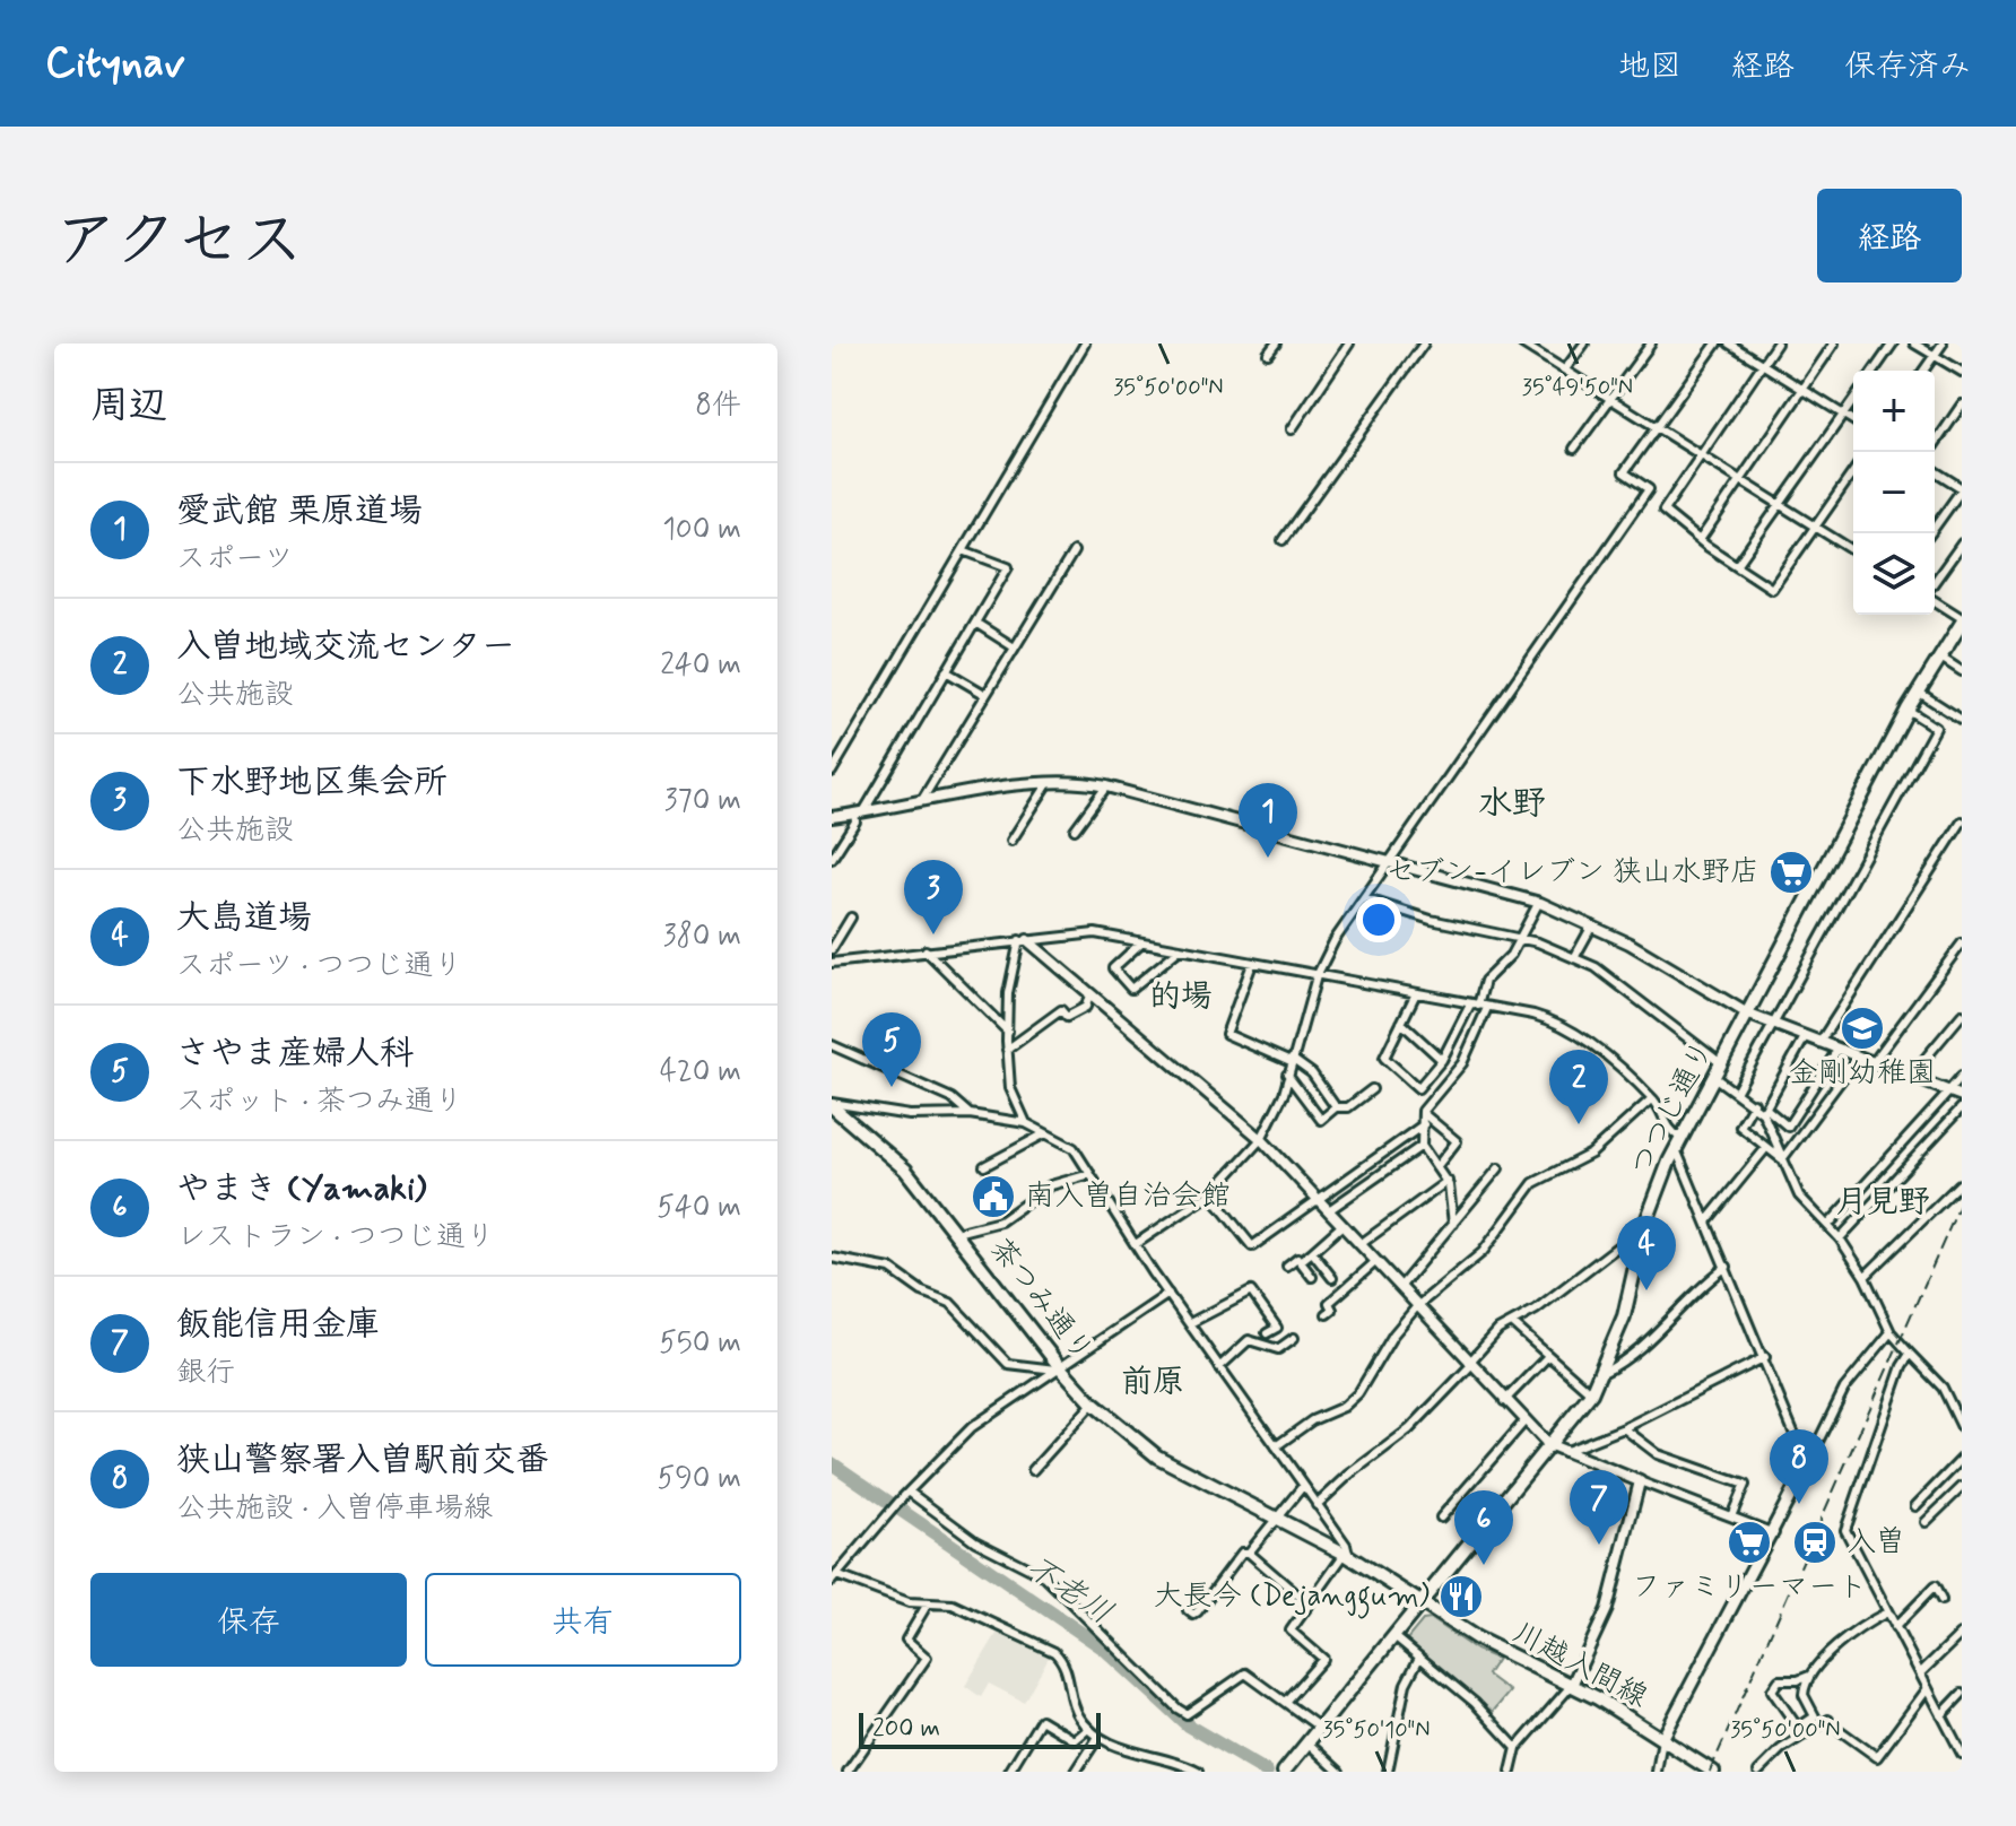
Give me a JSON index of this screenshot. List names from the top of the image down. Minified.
{"streets":{"main road":["つつじ通り","茶つみ通り","川越入間線"]},"crossings":[["つつじ通り","茶つみ通り"],["つつじ通り","川越入間線"],["茶つみ通り","川越入間線"]],"districts":["水野","的場","月見野","前原"],"water":["不老川"],"places":{"supermarket":["セブン-イレブン 狭山水野店","ファミリーマート"],"school or university":["金剛幼稚園"],"public building":["南入曽自治会館"],"station":["入曽"],"restaurant":["大長今 (Dejanggum)"]},"scale_bar":"200 m","page":{"header":"Citynav","nav":["地図","経路","保存済み"],"title":"アクセス","buttons":["経路",["保存","共有"]],"heading":["周辺","8件"],"map_buttons":["+","−"],"list":[{"mark":"1","name":"愛武館 栗原道場","note":"スポーツ","value":"100 m"},{"mark":"2","name":"入曽地域交流センター","note":"公共施設","value":"240 m"},{"mark":"3","name":"下水野地区集会所","note":"公共施設","value":"370 m"},{"mark":"4","name":"大島道場","note":"スポーツ · つつじ通り","value":"380 m"},{"mark":"5","name":"さやま産婦人科","note":"スポット · 茶つみ通り","value":"420 m"},{"mark":"6","name":"やまき (Yamaki)","note":"レストラン · つつじ通り","value":"540 m"},{"mark":"7","name":"飯能信用金庫","note":"銀行","value":"550 m"},{"mark":"8","name":"狭山警察署入曽駅前交番","note":"公共施設 · 入曽停車場線","value":"590 m"}],"pins":["1","3","5","2","4","8","7","6"],"scale":"200 m"},"coordinates":["35°50'00\"N","35°49'50\"N","35°50'10\"N"]}
